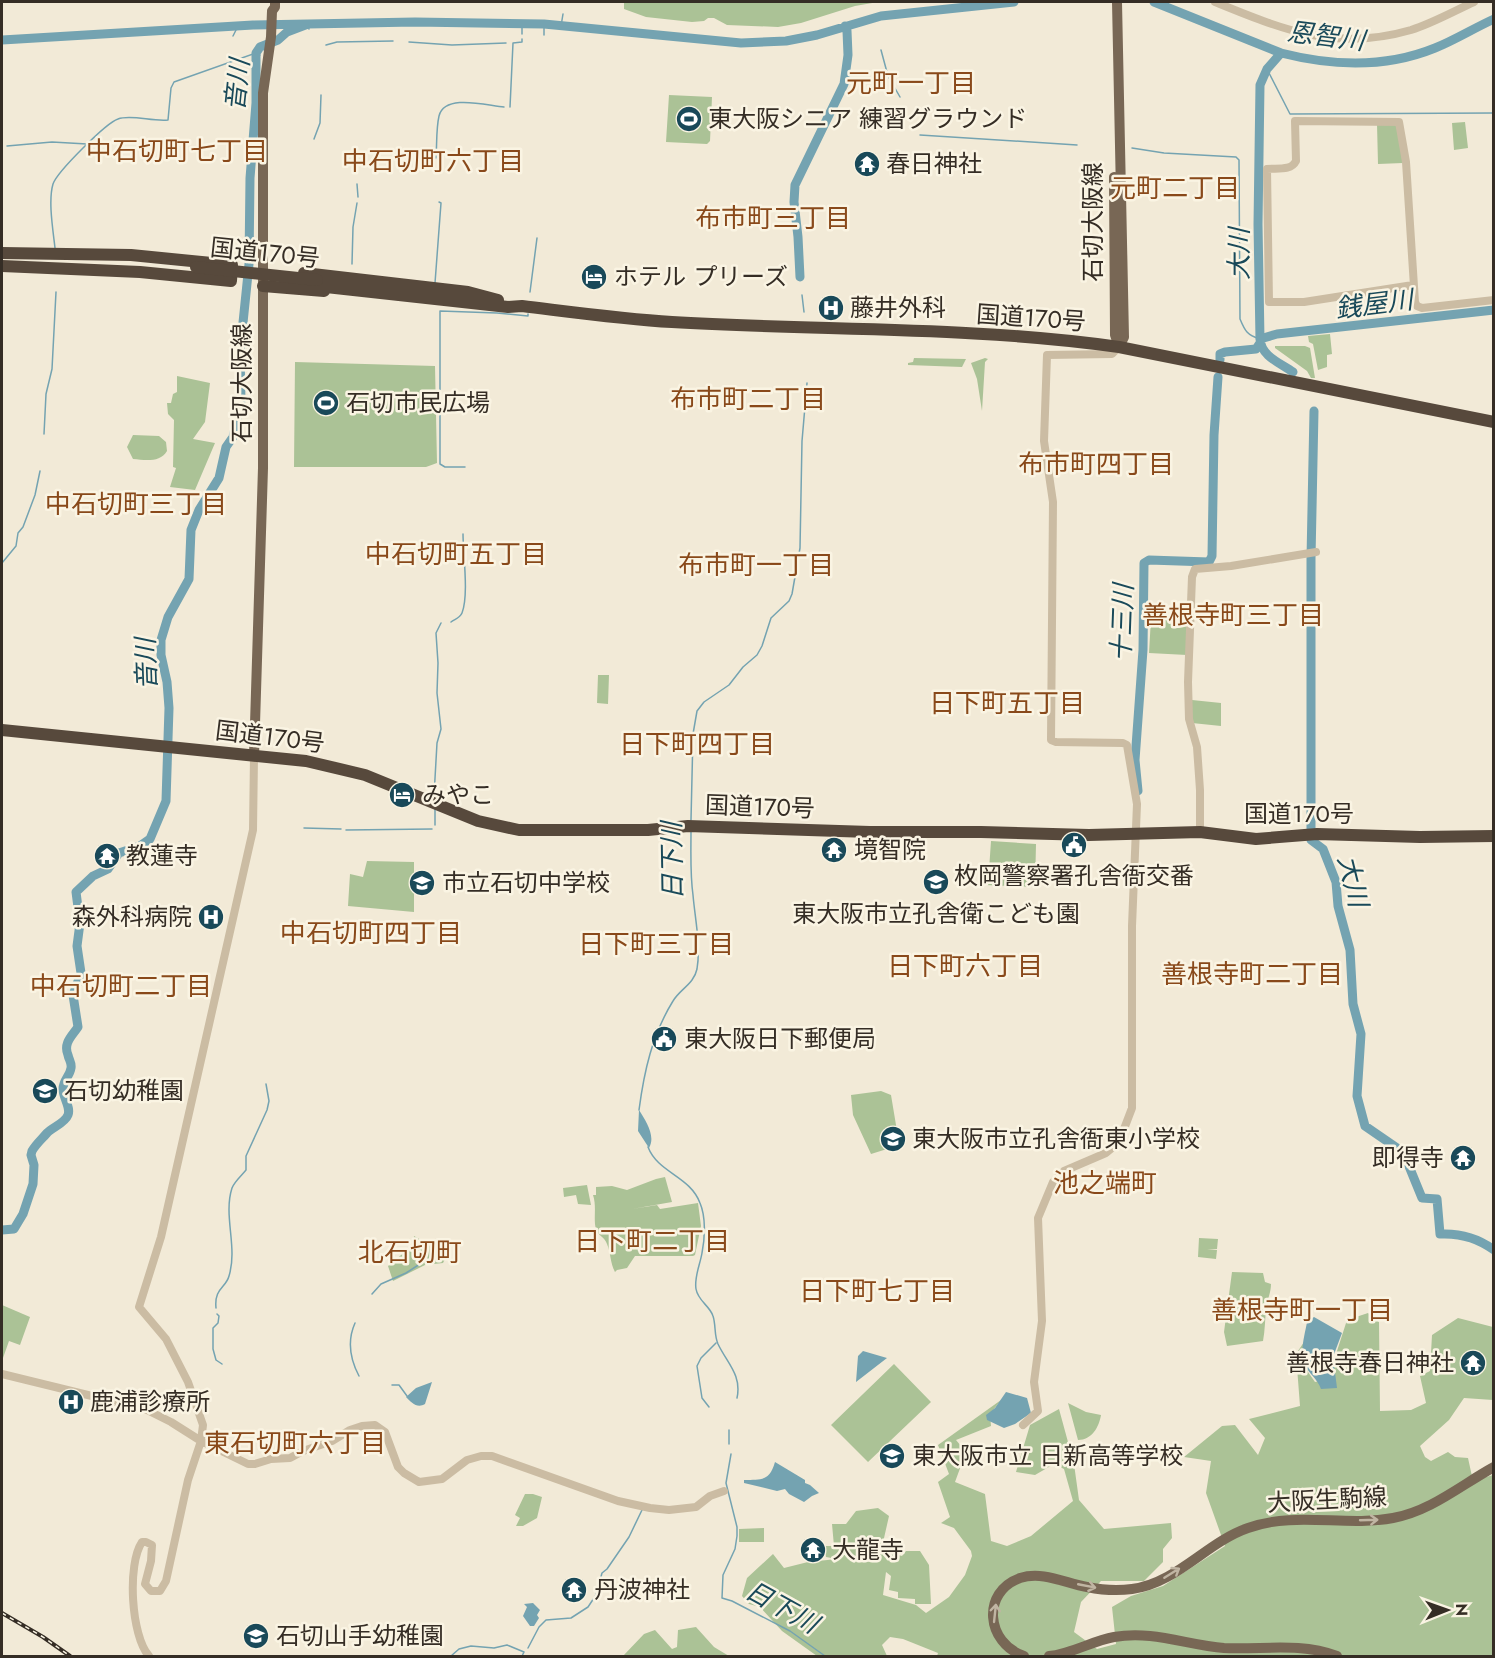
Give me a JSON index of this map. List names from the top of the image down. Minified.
{"streets":{"highway":["国道170号"],"main road":["石切大阪線","大阪生駒線"]},"crossings":[["石切大阪線","国道170号"]],"one_way":["大阪生駒線"],"districts":["元町一丁目","中石切町七丁目","中石切町六丁目","元町二丁目","布市町三丁目","布市町二丁目","布市町四丁目","中石切町三丁目","中石切町五丁目","布市町一丁目","善根寺町三丁目","日下町五丁目","日下町四丁目","中石切町四丁目","日下町三丁目","日下町六丁目","善根寺町二丁目","中石切町二丁目","池之端町","日下町二丁目","北石切町","日下町七丁目","善根寺町一丁目","東石切町六丁目"],"water":["恩智川","音川","大川","銭屋川","十三川","日下川"],"places":{"sports":["東大阪シニア 練習グラウンド","石切市民広場"],"temple":["春日神社","境智院","教蓮寺","即得寺","善根寺春日神社","大龍寺","丹波神社"],"hotel":["ホテル プリーズ","みやこ"],"hospital":["藤井外科","森外科病院","鹿浦診療所"],"public building":["枚岡警察署孔舎衙交番","東大阪日下郵便局"],"school or university":["東大阪市立孔舎衛こども園","市立石切中学校","石切幼稚園","東大阪市立孔舎衙東小学校","東大阪市立 日新高等学校","石切山手幼稚園"]},"north":"right"}
